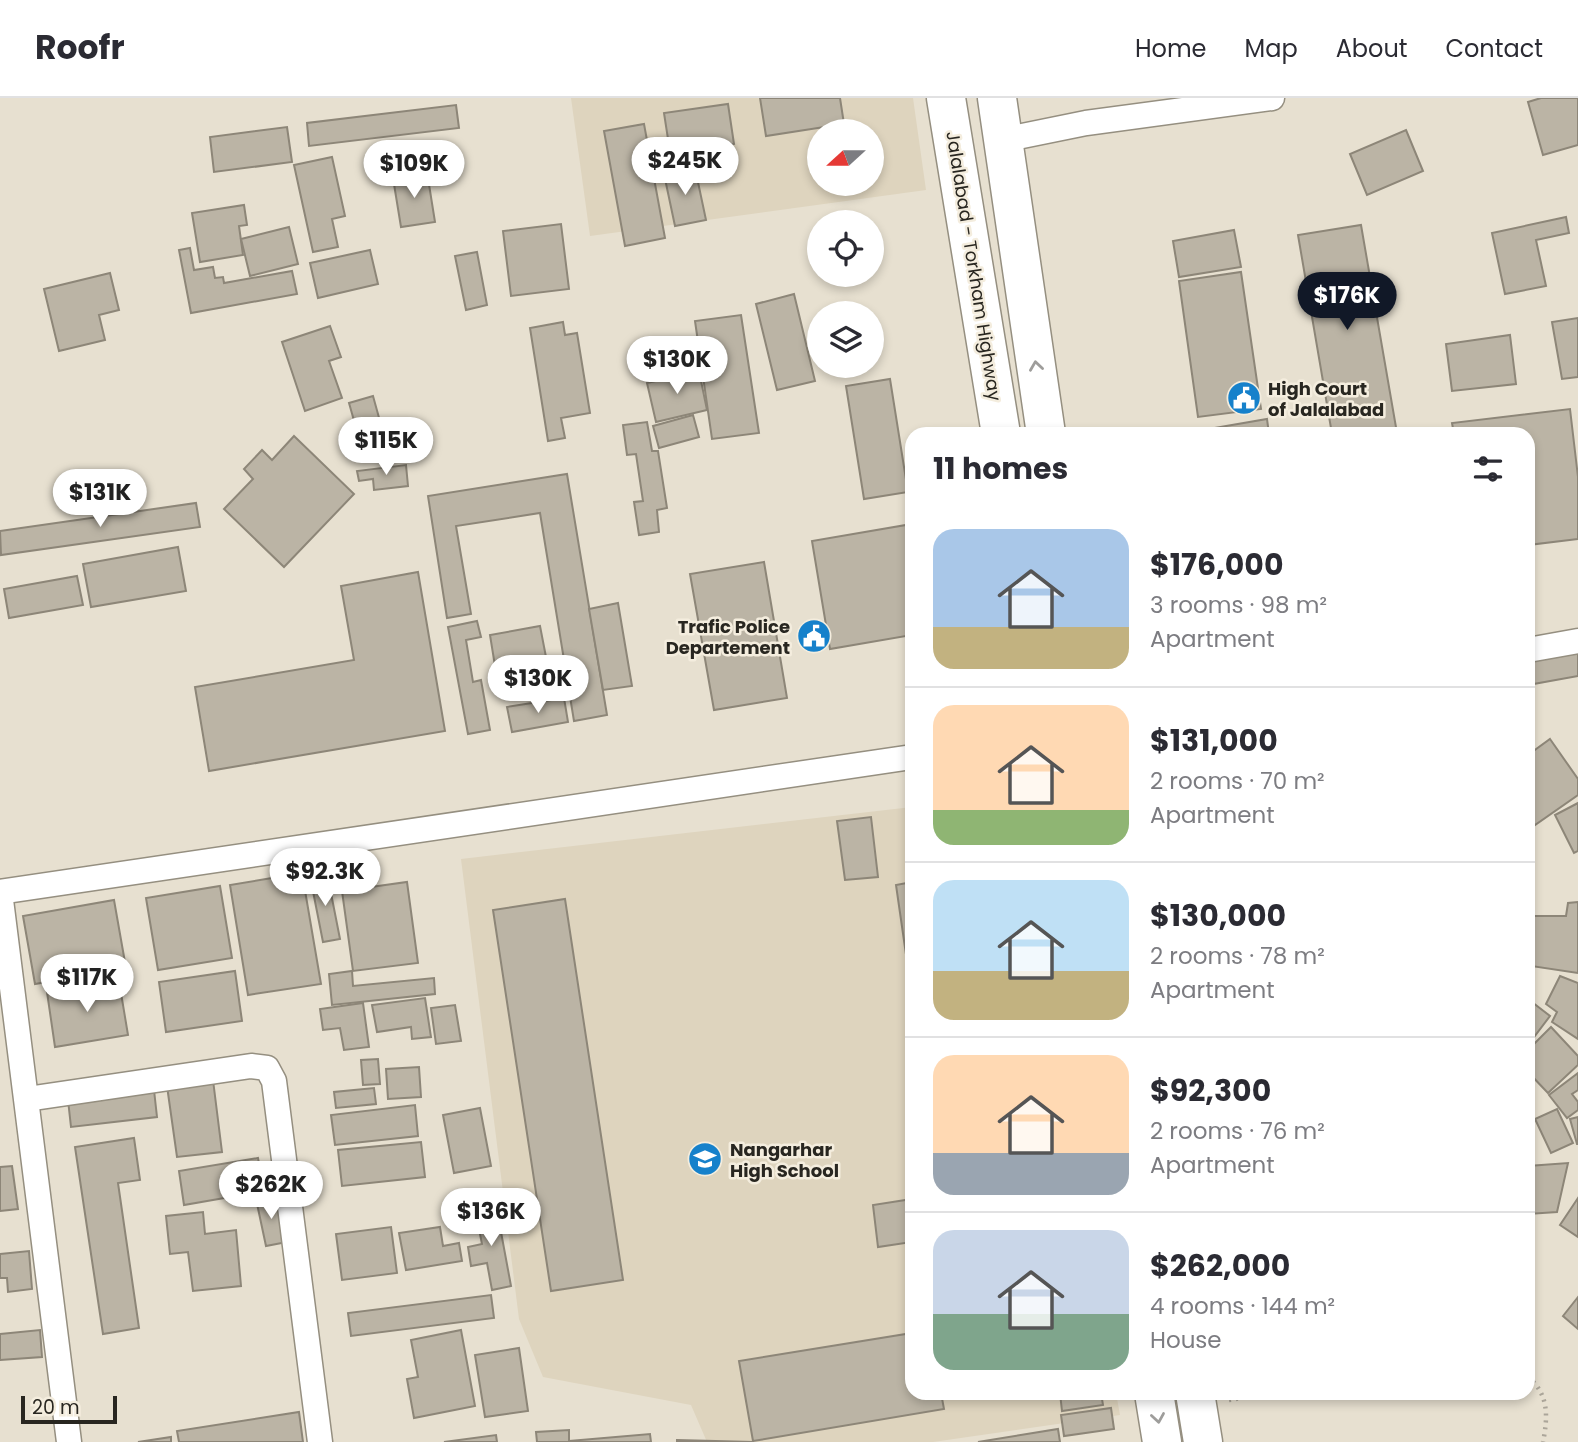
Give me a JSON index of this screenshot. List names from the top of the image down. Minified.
{"streets":{"highway":["Jalalabad - Torkham Highway"]},"places":{"public building":["High Court of Jalalabad","Trafic Police Departement"],"school or university":["Nangarhar High School"]},"scale_bar":"20 m","north":"left","page":{"header":"Roofr","nav":["Home","Map","About","Contact"],"price":["$245K","$109K","$176K","$130K","$115K","$131K","$130K","$92.3K","$117K","$262K","$136K"],"heading":"11 homes","list":[{"name":"$176,000","note":"3 rooms · 98 m² · Apartment"},{"name":"$131,000","note":"2 rooms · 70 m² · Apartment"},{"name":"$130,000","note":"2 rooms · 78 m² · Apartment"},{"name":"$92,300","note":"2 rooms · 76 m² · Apartment"},{"name":"$262,000","note":"4 rooms · 144 m² · House"}],"scale":"20 m"}}
